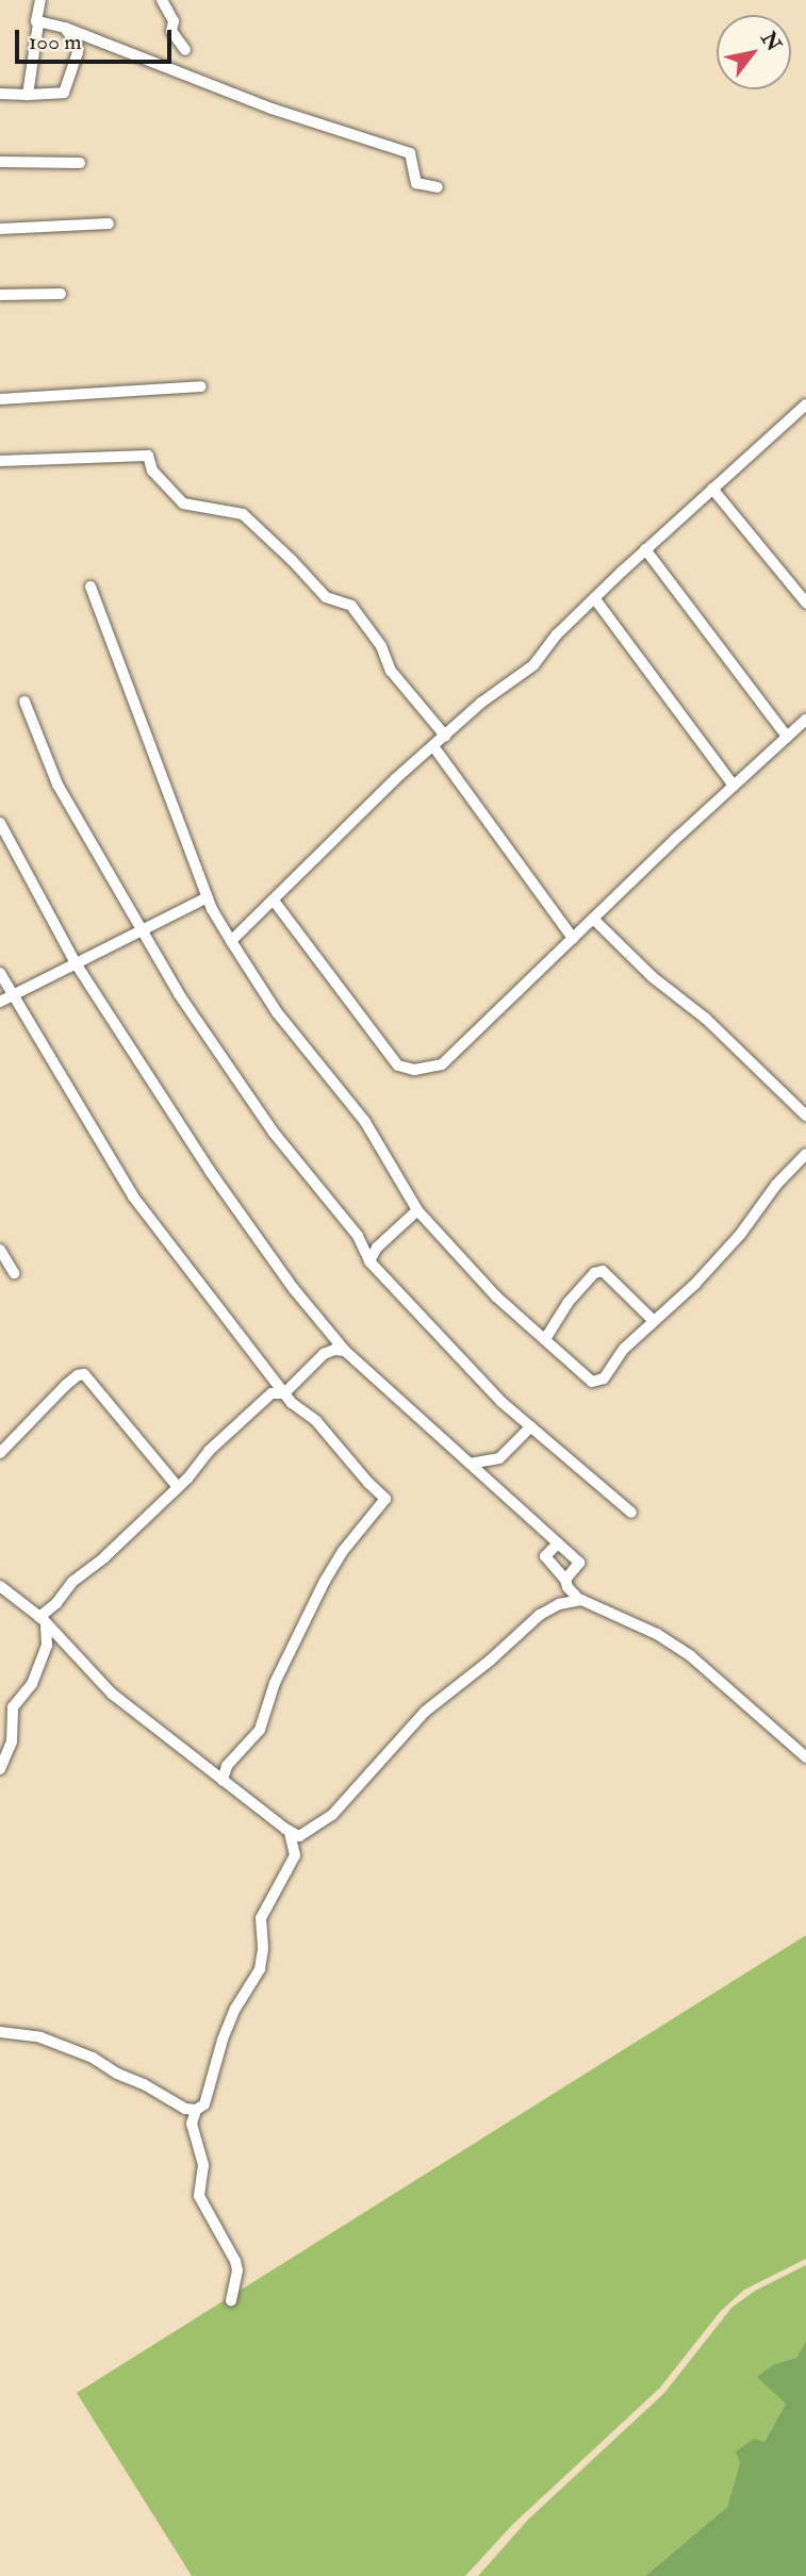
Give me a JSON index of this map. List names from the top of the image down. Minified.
{"scale_bar":"100 m","north":"top right"}
